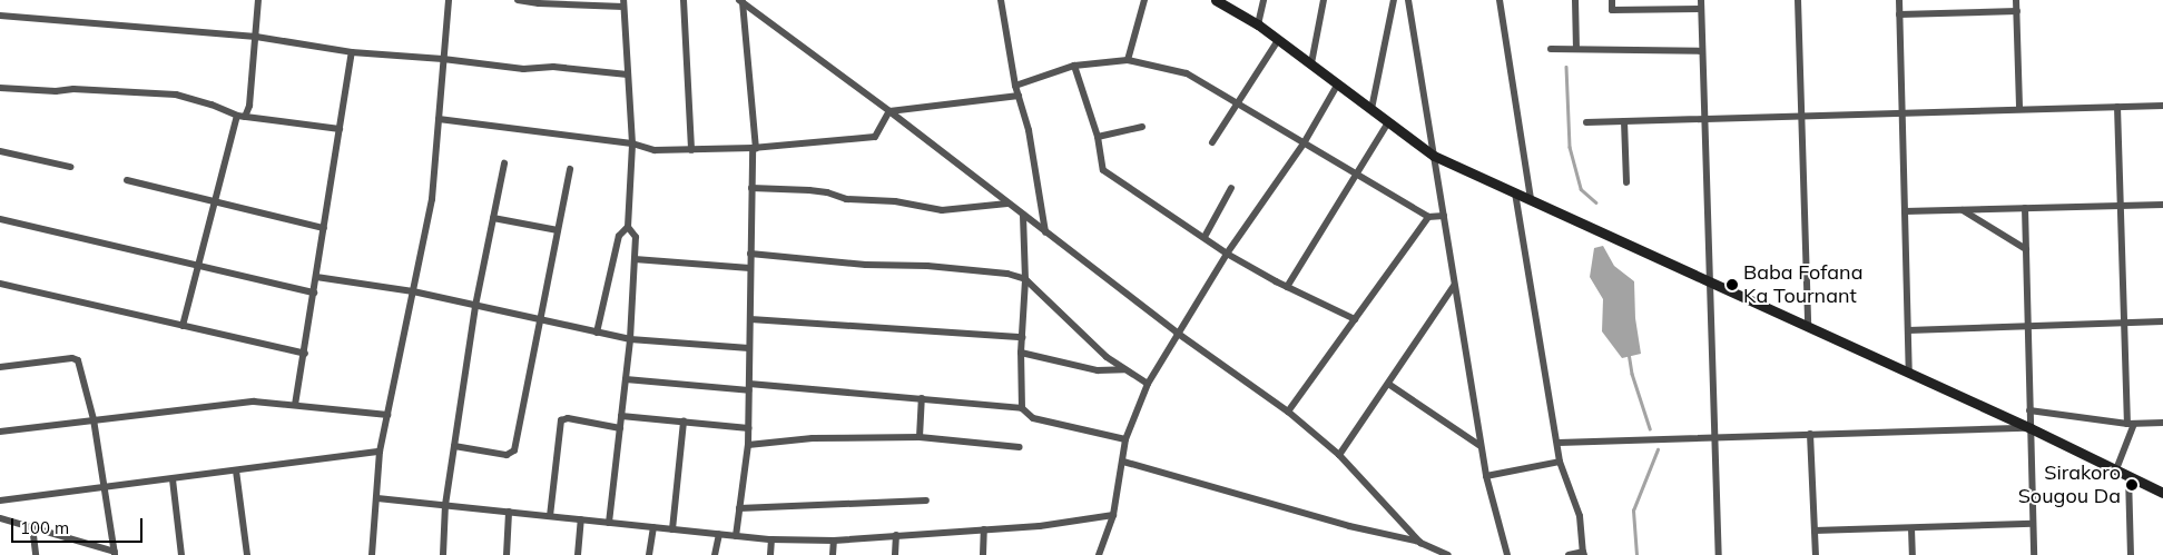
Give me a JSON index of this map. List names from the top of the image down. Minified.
{"places":["Baba Fofana Ka Tournant","Sirakoro Sougou Da"],"scale_bar":"100 m"}
